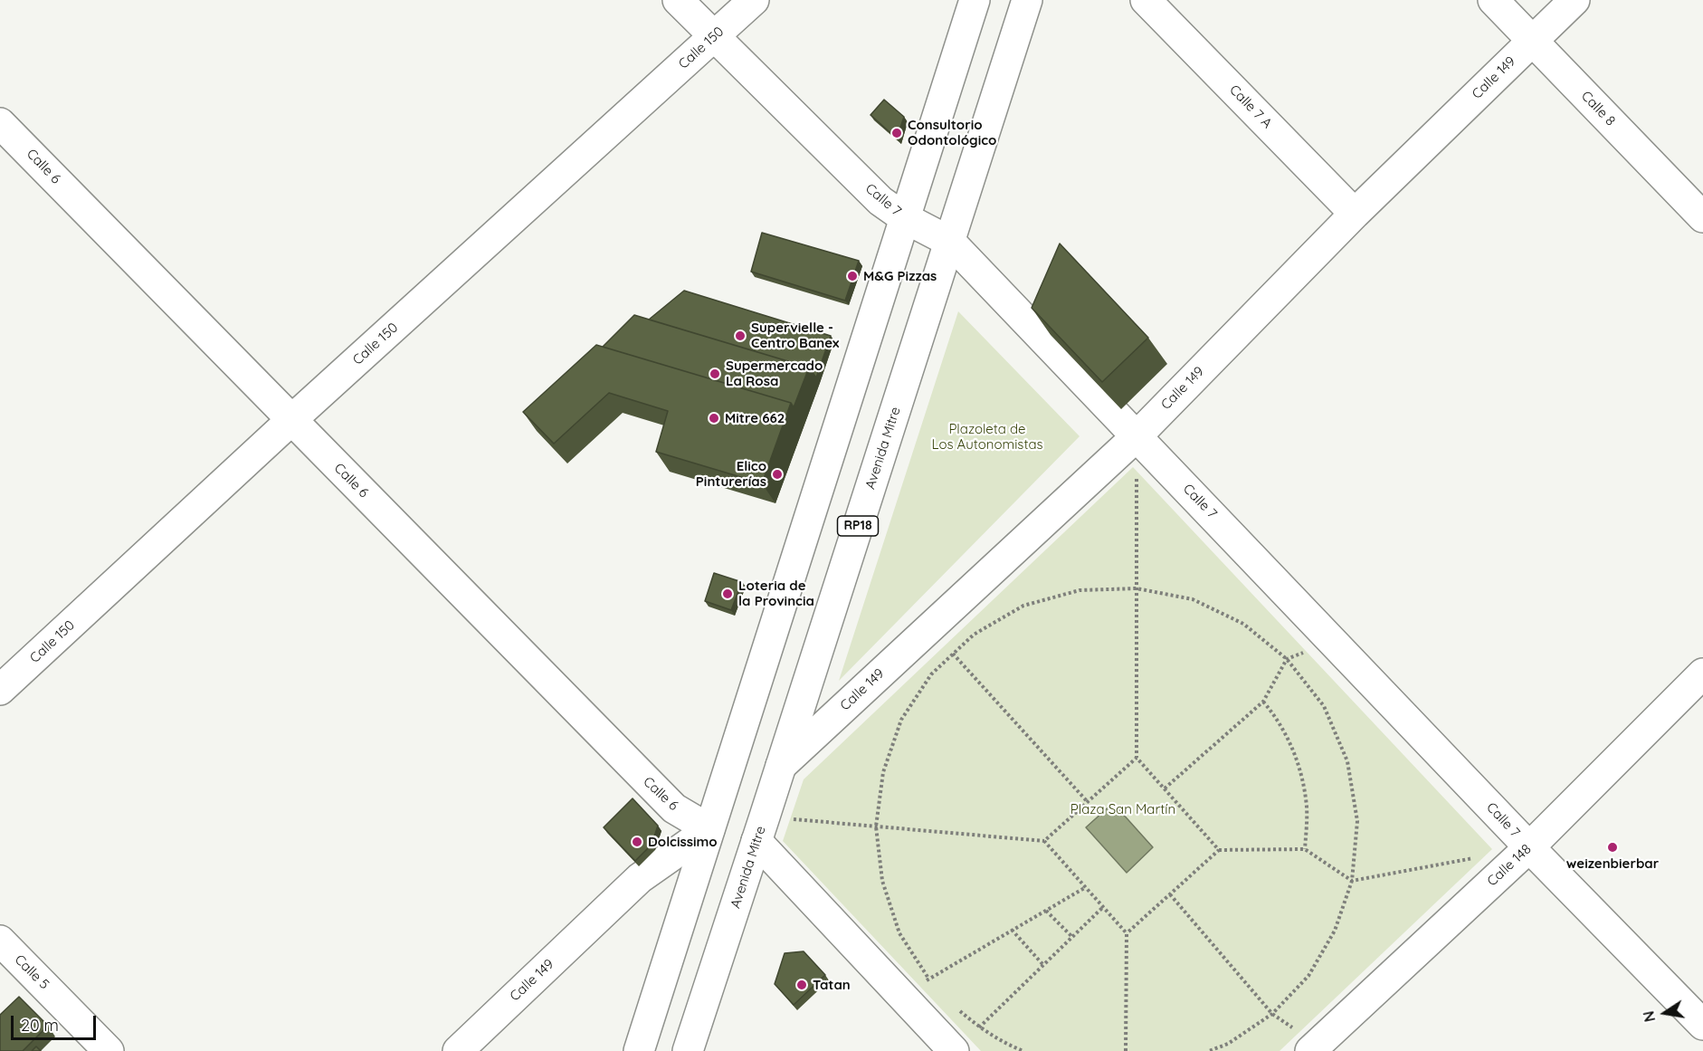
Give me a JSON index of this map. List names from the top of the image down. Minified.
{"streets":{"street":["Calle 150","Calle 149","Calle 7 A","Calle 8","Calle 6","Calle 7","Avenida Mitre","RP18","Calle 148","Calle 5"]},"crossings":[["Calle 150","Calle 6"],["Calle 150","Calle 7"],["Calle 149","Calle 7 A"],["Calle 149","Calle 8"],["Calle 149","Calle 6"],["Calle 149","Calle 7"],["Calle 149","Avenida Mitre"],["Calle 7","Avenida Mitre"],["Calle 7","Calle 148"]],"parks":["Plazoleta de Los Autonomistas","Plaza San Martín"],"places":["Consultorio Odontológico","M&G Pizzas","Supervielle - Centro Banex","Supermercado La Rosa","Mitre 662","Elico Pinturerías","Loteria de la Provincia","Dolcissimo","weizenbierbar","Tatan"],"scale_bar":"20 m","north":"left"}
